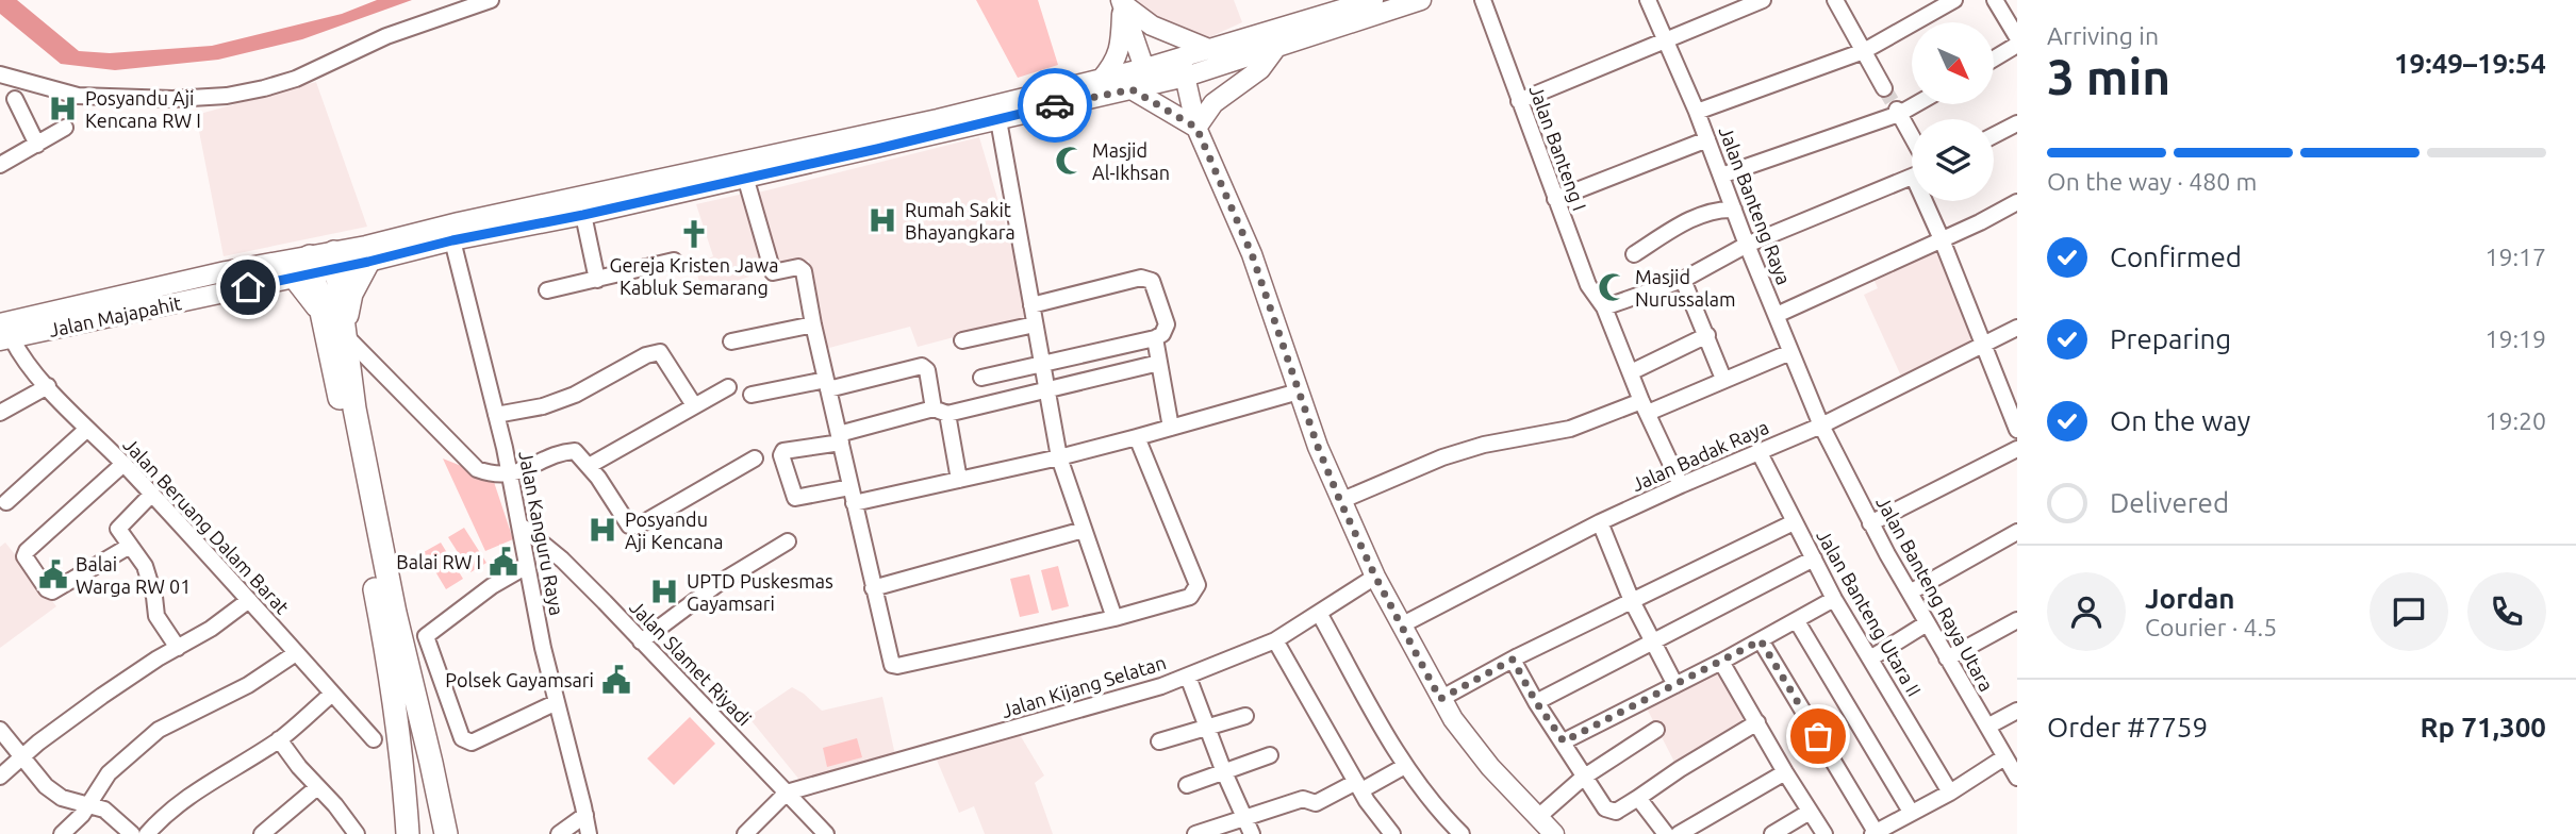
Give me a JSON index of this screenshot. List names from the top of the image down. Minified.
{"streets":{"main road":["Jalan Majapahit"],"street":["Jalan Banteng I","Jalan Banteng Raya","Jalan Badak Raya","Jalan Beruang Dalam Barat","Jalan Kanguru Raya","Jalan Banteng Raya Utara","Jalan Banteng Utara II","Jalan Slamet Riyadi","Jalan Kijang Selatan"]},"crossings":[["Jalan Banteng I","Jalan Badak Raya"],["Jalan Banteng Raya","Jalan Badak Raya"],["Jalan Banteng Raya","Jalan Banteng Raya Utara"],["Jalan Majapahit","Jalan Beruang Dalam Barat"],["Jalan Majapahit","Jalan Kanguru Raya"],["Jalan Badak Raya","Jalan Banteng Raya Utara"],["Jalan Badak Raya","Jalan Banteng Utara II"],["Jalan Kanguru Raya","Jalan Slamet Riyadi"],["Jalan Slamet Riyadi","Jalan Kijang Selatan"]],"places":{"hospital":["Posyandu Aji Kencana RW I","Rumah Sakit Bhayangkara","Posyandu Aji Kencana","UPTD Puskesmas Gayamsari"],"mosque":["Masjid Al-Ikhsan","Masjid Nurussalam"],"church":["Gereja Kristen Jawa Kabluk Semarang"],"public building":["Balai RW I","Balai Warga RW 01","Polsek Gayamsari"]},"north":"bottom right","page":{"heading":["3 min","Arriving in","19:49–19:54"],"panel":["Jordan","Courier · 4.5","Order #7759","Rp 71,300"],"bar":"On the way · 480 m","list":[["Confirmed","19:17"],["Preparing","19:19"],["On the way","19:20"],"Delivered"]}}
